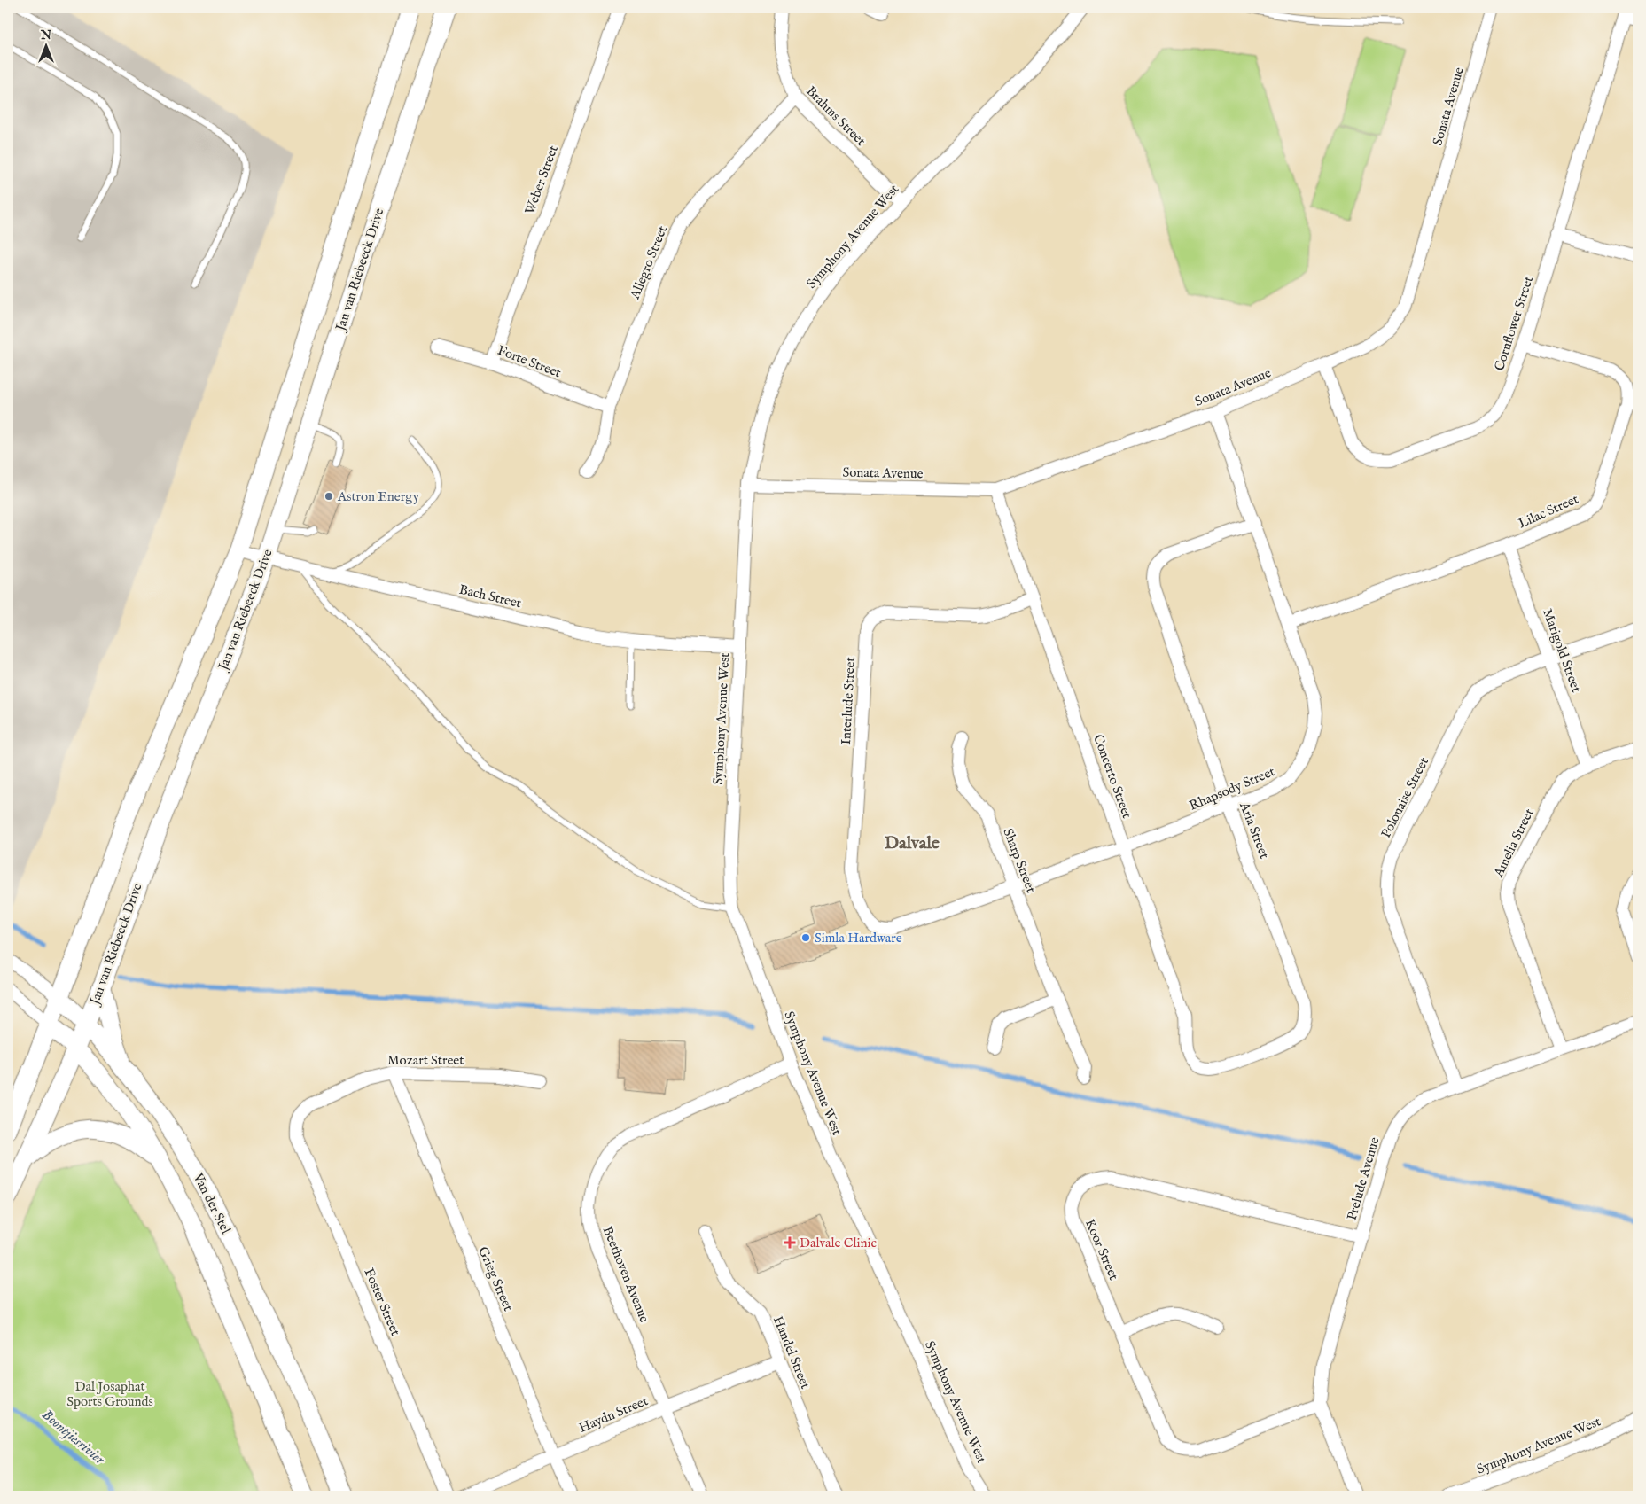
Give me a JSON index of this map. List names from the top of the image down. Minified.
{"streets":{"main road":["Jan van Riebeeck Drive","Van der Stel"],"street":["Sonata Avenue","Brahms Street","Weber Street","Symphony Avenue West","Allegro Street","Cornflower Street","Forte Street","Lilac Street","Bach Street","Marigold Street","Interlude Street","Concerto Street","Rhapsody Street","Polonaise Street","Aria Street","Amelia Street","Sharp Street","Mozart Street","Prelude Avenue","Koor Street","Beethoven Avenue","Grieg Street","Foster Street","Handel Street","Haydn Street"]},"crossings":[["Sonata Avenue","Symphony Avenue West"],["Sonata Avenue","Cornflower Street"],["Sonata Avenue","Concerto Street"],["Sonata Avenue","Rhapsody Street"],["Brahms Street","Symphony Avenue West"],["Brahms Street","Allegro Street"],["Weber Street","Forte Street"],["Symphony Avenue West","Bach Street"],["Symphony Avenue West","Beethoven Avenue"],["Allegro Street","Forte Street"],["Jan van Riebeeck Drive","Bach Street"],["Jan van Riebeeck Drive","Van der Stel"],["Cornflower Street","Lilac Street"],["Lilac Street","Marigold Street"],["Lilac Street","Rhapsody Street"],["Marigold Street","Polonaise Street"],["Marigold Street","Amelia Street"],["Interlude Street","Concerto Street"],["Interlude Street","Rhapsody Street"],["Concerto Street","Rhapsody Street"],["Concerto Street","Aria Street"],["Rhapsody Street","Aria Street"],["Rhapsody Street","Sharp Street"],["Polonaise Street","Prelude Avenue"],["Amelia Street","Prelude Avenue"],["Mozart Street","Grieg Street"],["Mozart Street","Foster Street"],["Prelude Avenue","Koor Street"],["Beethoven Avenue","Haydn Street"],["Grieg Street","Haydn Street"],["Handel Street","Haydn Street"]],"districts":["Dalvale"],"water":["Boontjiesrivier"],"parks":["Dal Josaphat Sports Grounds"],"places":{"other":["Astron Energy","Simla Hardware"],"health":["Dalvale Clinic"]},"north":"top"}
